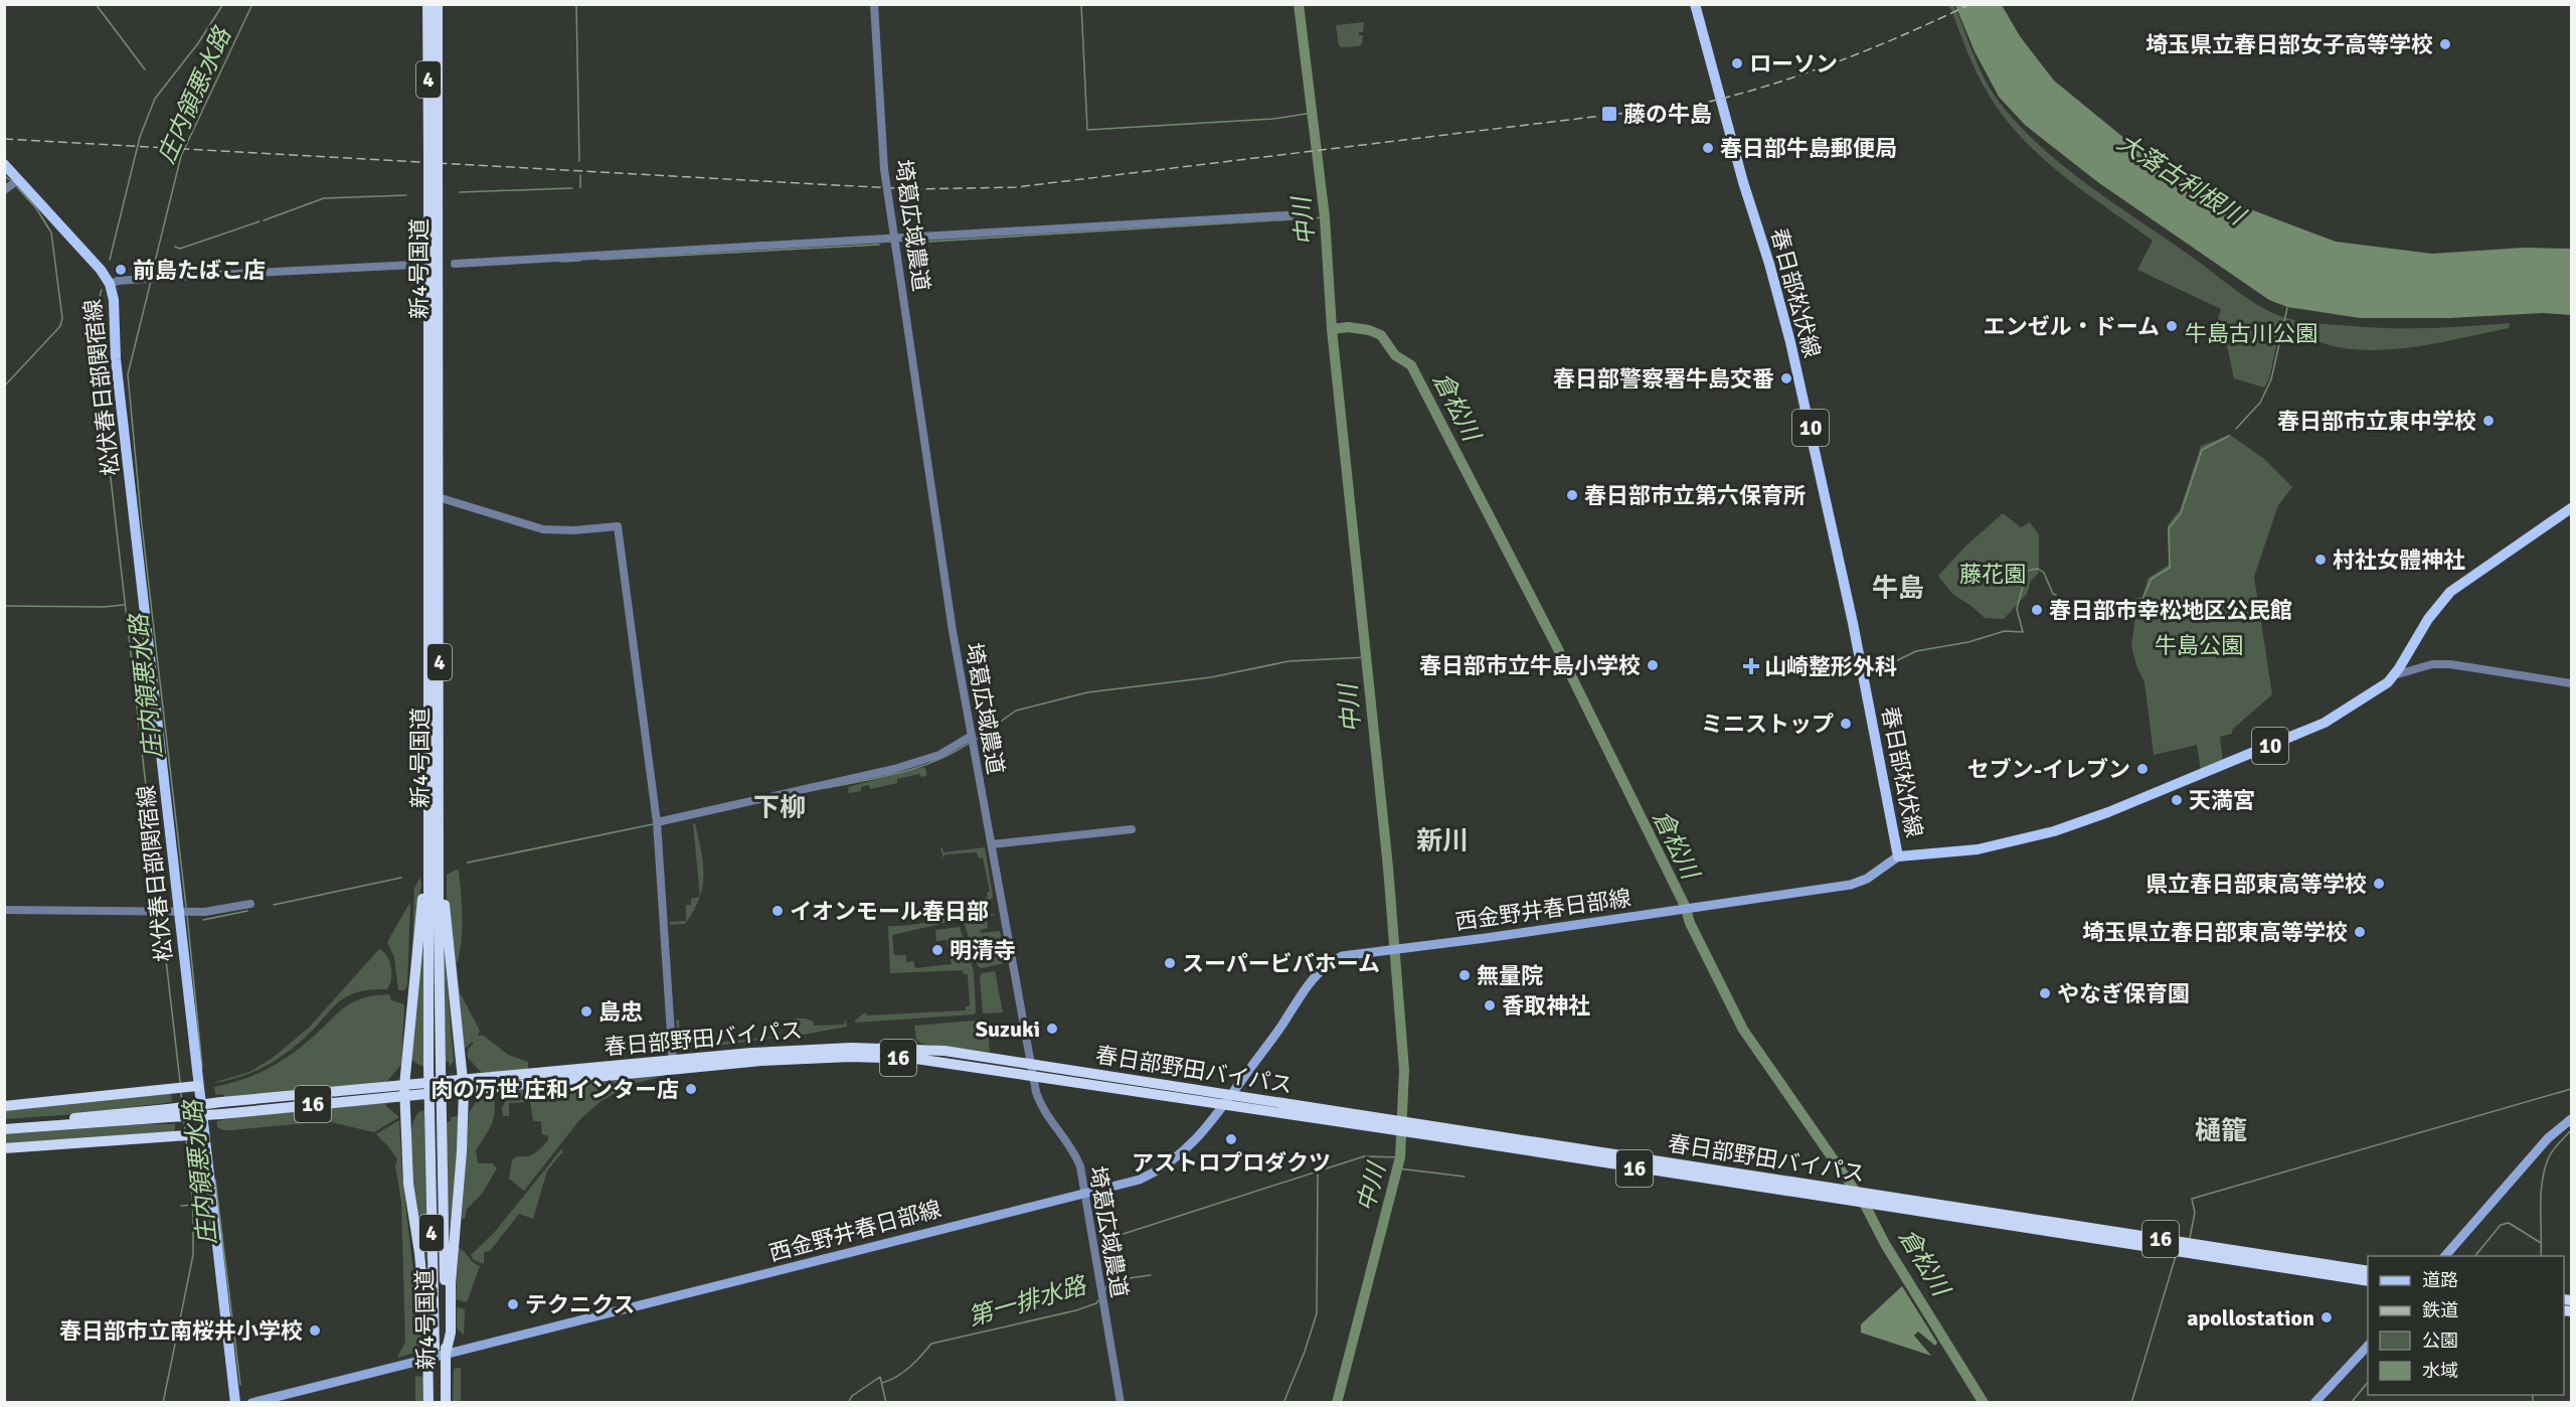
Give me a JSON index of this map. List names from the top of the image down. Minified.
{"streets":{"highway":["4","新4号国道","春日部野田バイパス","16"],"main road":["春日部松伏線","松伏春日部関宿線","10","西金野井春日部線"],"street":["埼葛広域農道"]},"crossings":[["4","新4号国道"],["4","西金野井春日部線"],["4","春日部野田バイパス"],["埼葛広域農道","西金野井春日部線"],["埼葛広域農道","春日部野田バイパス"],["新4号国道","西金野井春日部線"],["春日部松伏線","西金野井春日部線"],["西金野井春日部線","春日部野田バイパス"]],"districts":["牛島","下柳","新川","樋籠"],"water":["庄内領悪水路","大落古利根川","中川","倉松川","第一排水路"],"parks":["牛島古川公園","藤花園","牛島公園"],"places":{"other":["埼玉県立春日部女子高等学校","ローソン","春日部牛島郵便局","前島たばこ店","エンゼル・ドーム","春日部警察署牛島交番","春日部市立東中学校","春日部市立第六保育所","村社女體神社","春日部市幸松地区公民館","春日部市立牛島小学校","ミニストップ","セブン-イレブン","天満宮","県立春日部東高等学校","イオンモール春日部","埼玉県立春日部東高等学校","明清寺","スーパービバホーム","無量院","やなぎ保育園","香取神社","島忠","Suzuki","肉の万世 庄和インター店","アストロプロダクツ","テクニクス","apollostation","春日部市立南桜井小学校"],"transit":["藤の牛島"],"health":["山崎整形外科"]},"legend":["道路","鉄道","公園","水域"]}
